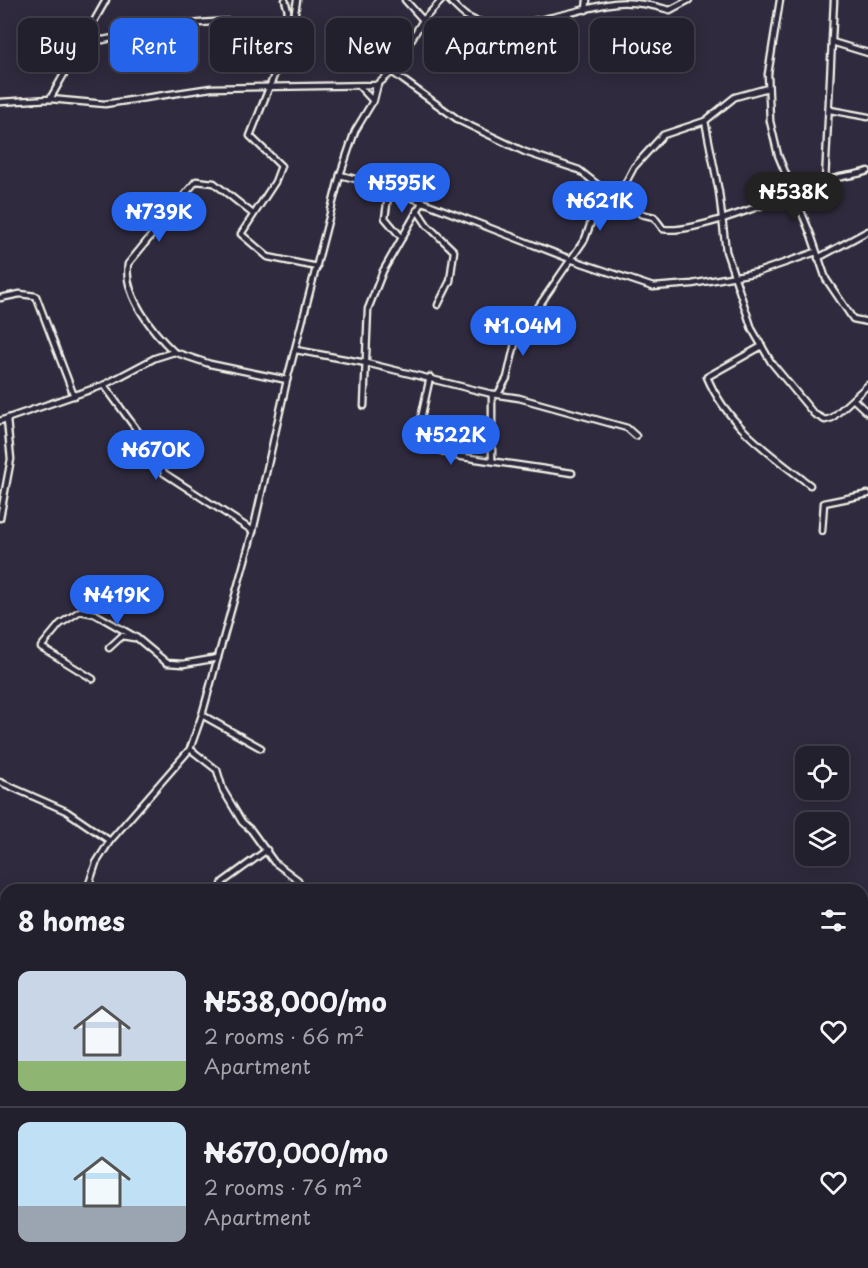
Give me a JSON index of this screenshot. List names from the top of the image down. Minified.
{"page":{"chip":["Buy","Rent","Filters","New","Apartment","House"],"price":["₦595K","₦538K","₦621K","₦739K","₦1.04M","₦522K","₦670K","₦419K"],"heading":"8 homes","list":[{"name":"₦538,000/mo","note":"2 rooms · 66 m² · Apartment"},{"name":"₦670,000/mo","note":"2 rooms · 76 m² · Apartment"}]}}
